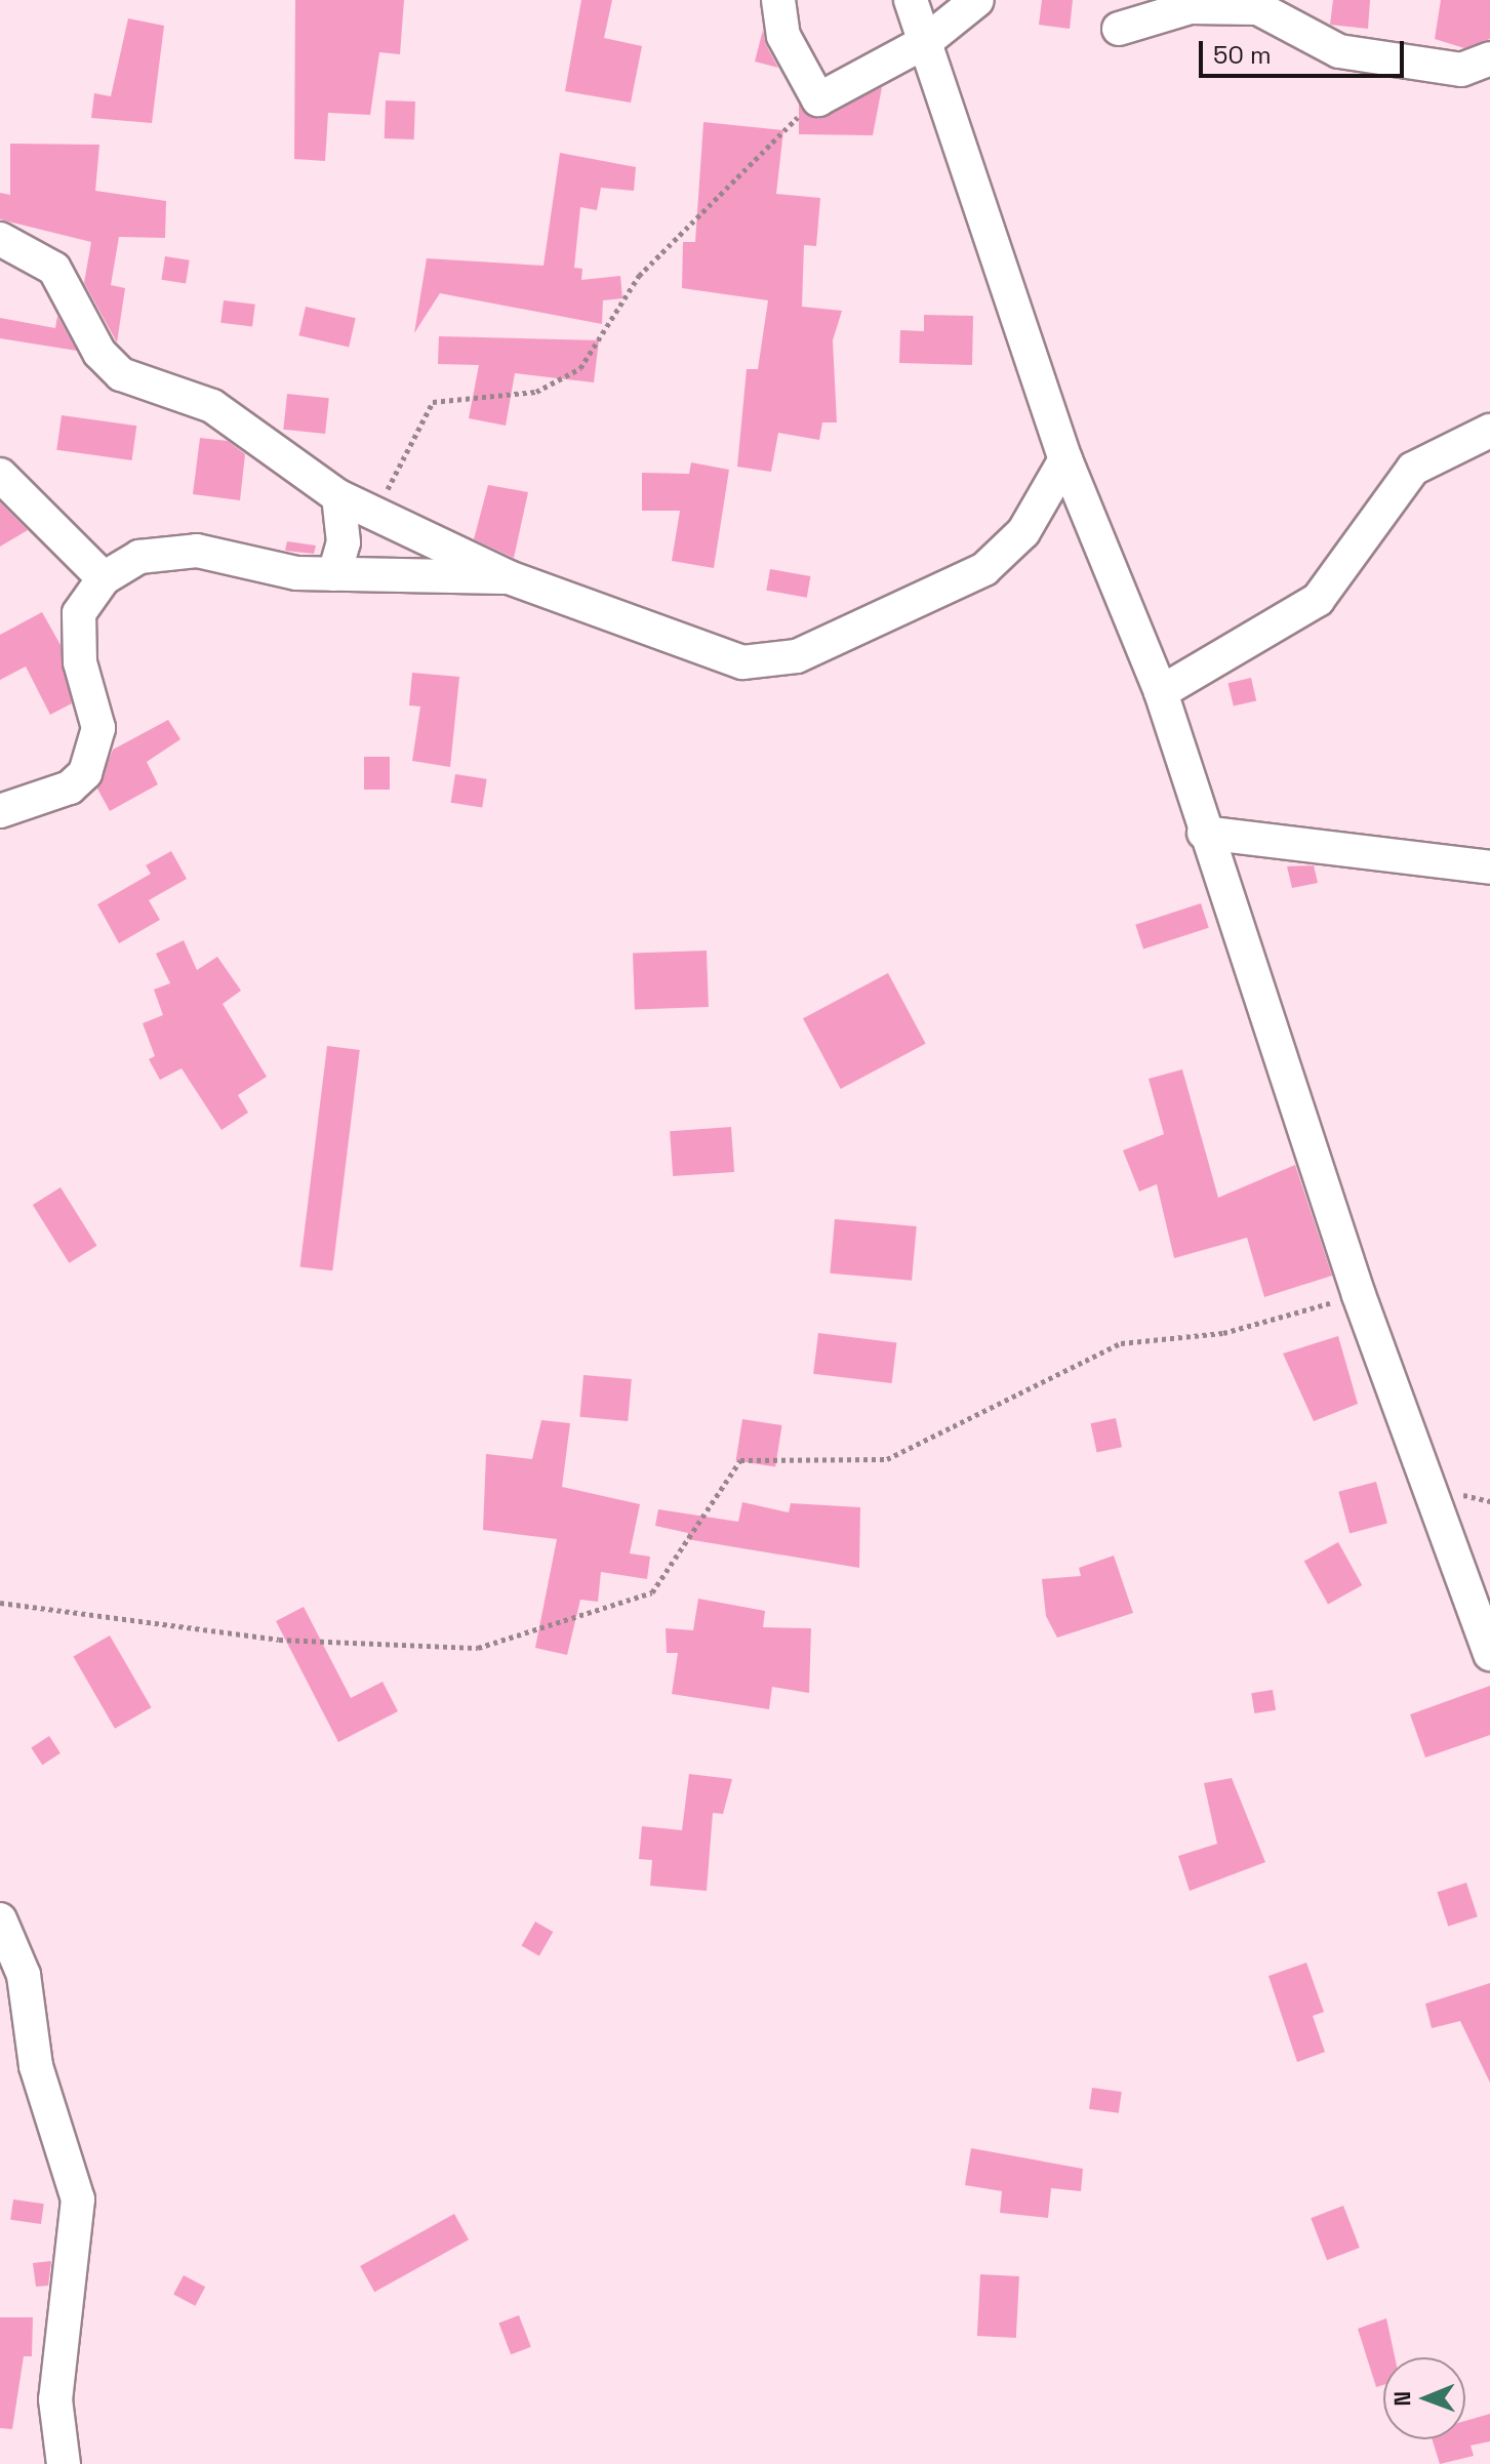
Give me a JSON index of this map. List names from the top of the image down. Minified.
{"scale_bar":"50 m","north":"left"}
